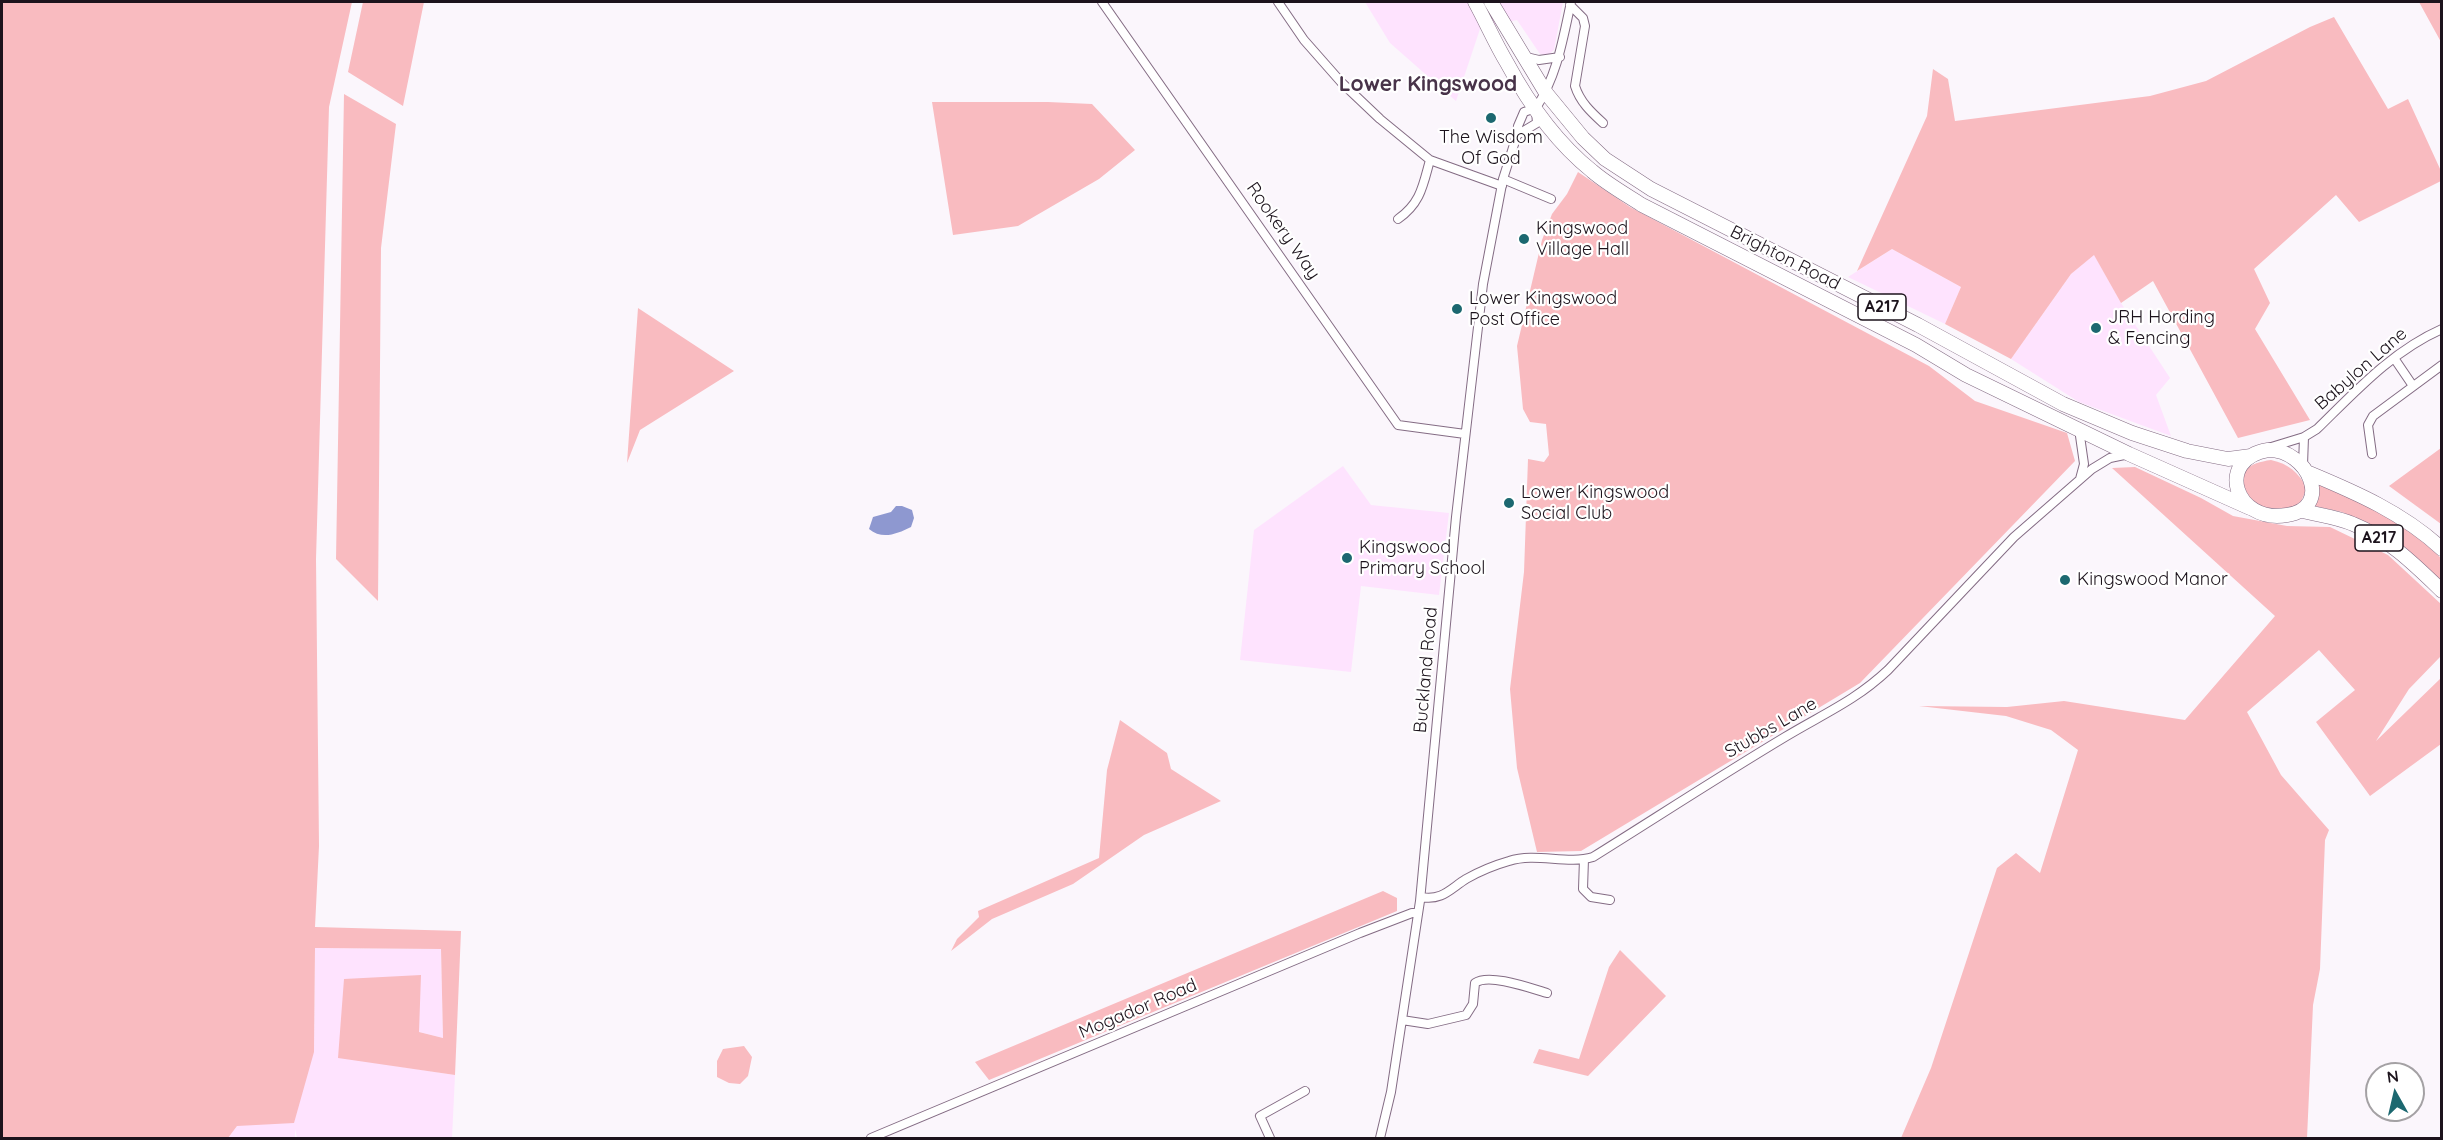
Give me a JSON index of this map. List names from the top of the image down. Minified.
{"streets":{"highway":["Brighton Road","A217"],"street":["Rookery Way","Babylon Lane","Buckland Road","Stubbs Lane","Mogador Road"]},"crossings":[["Rookery Way","Buckland Road"],["Brighton Road","A217"],["Brighton Road","Babylon Lane"],["Brighton Road","Buckland Road"],["Brighton Road","Stubbs Lane"],["A217","Babylon Lane"],["Buckland Road","Mogador Road"]],"districts":["Lower Kingswood"],"places":["The Wisdom Of God","Kingswood Village Hall","Lower Kingswood Post Office","JRH Hording & Fencing","Lower Kingswood Social Club","Kingswood Primary School","Kingswood Manor"],"north":"top"}
